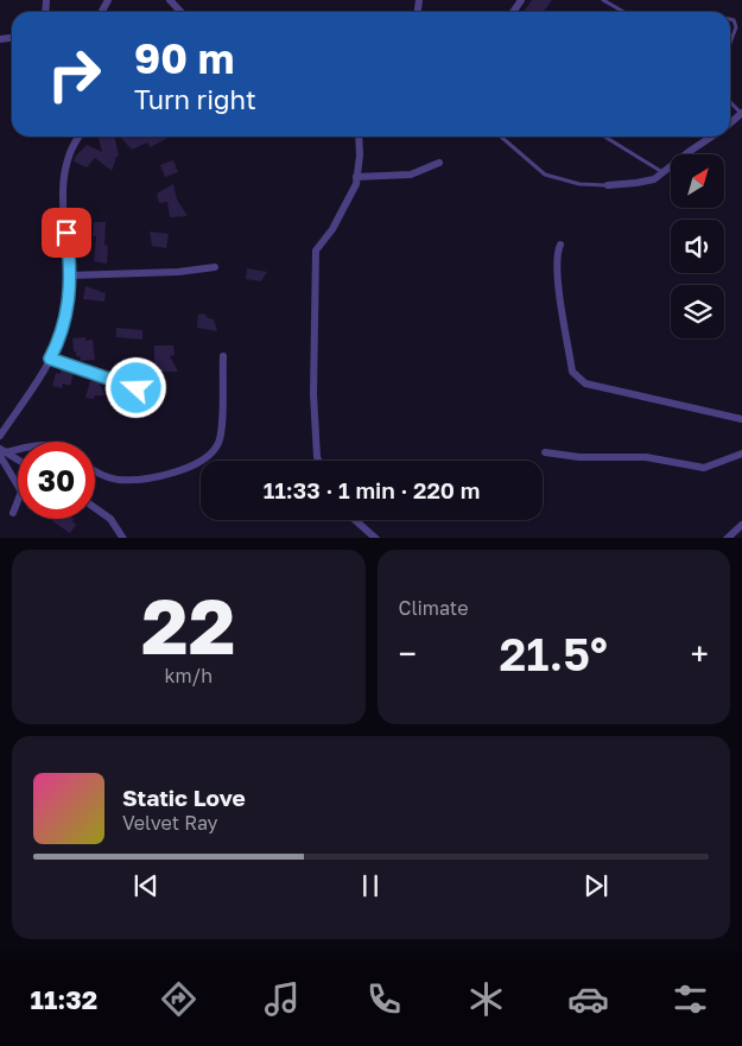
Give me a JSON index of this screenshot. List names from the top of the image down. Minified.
{"north":"top right","page":{"turn":["90 m","Turn right"],"limit":"30","trip":"11:33 · 1 min · 220 m","tile":[["22","km/h"],"Climate"],"heat":["−","21.5°","+"],"song":["Static Love","Velvet Ray"],"tabs":"11:32"}}
